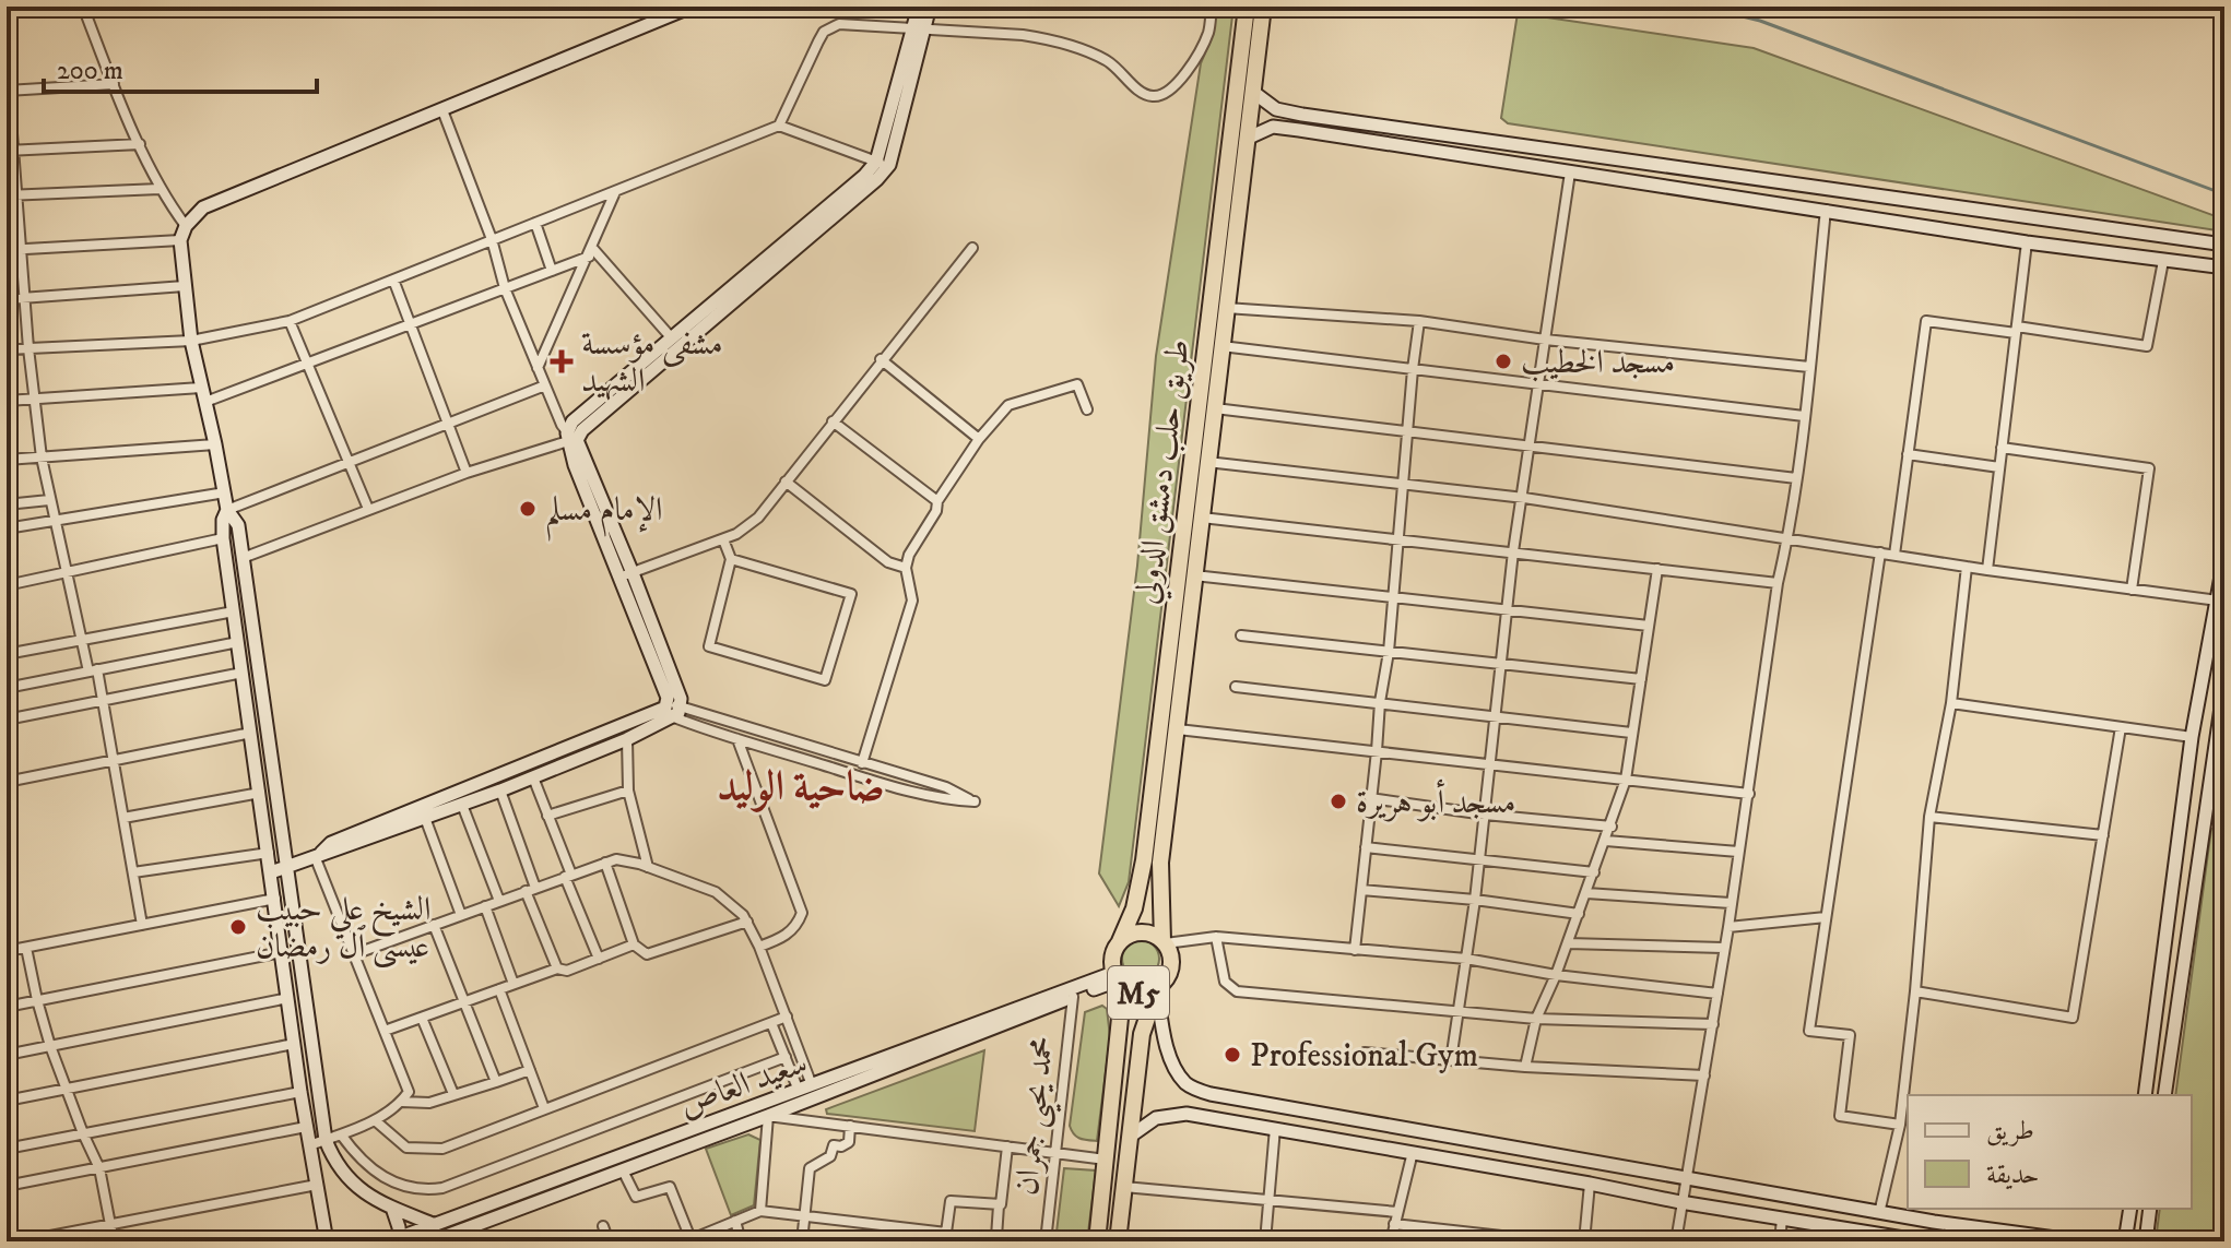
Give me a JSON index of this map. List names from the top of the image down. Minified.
{"streets":{"highway":["طريق حلب دمشق الدولي","M5"],"main road":["سعيد العاص"],"street":["محمد يحيى جمران"]},"crossings":[["طريق حلب دمشق الدولي","M5"],["طريق حلب دمشق الدولي","سعيد العاص"],["M5","سعيد العاص"]],"districts":["ضاحية الوليد"],"places":{"health":["مشفى مؤسسة الشهيد"],"other":["مسجد الخطيب","الإمام مسلم","مسجد أبو هريرة","الشيخ علي حبيب عيسى ٱل رمضان","Professional Gym"]},"legend":["طريق","حديقة"],"scale_bar":"200 m"}
